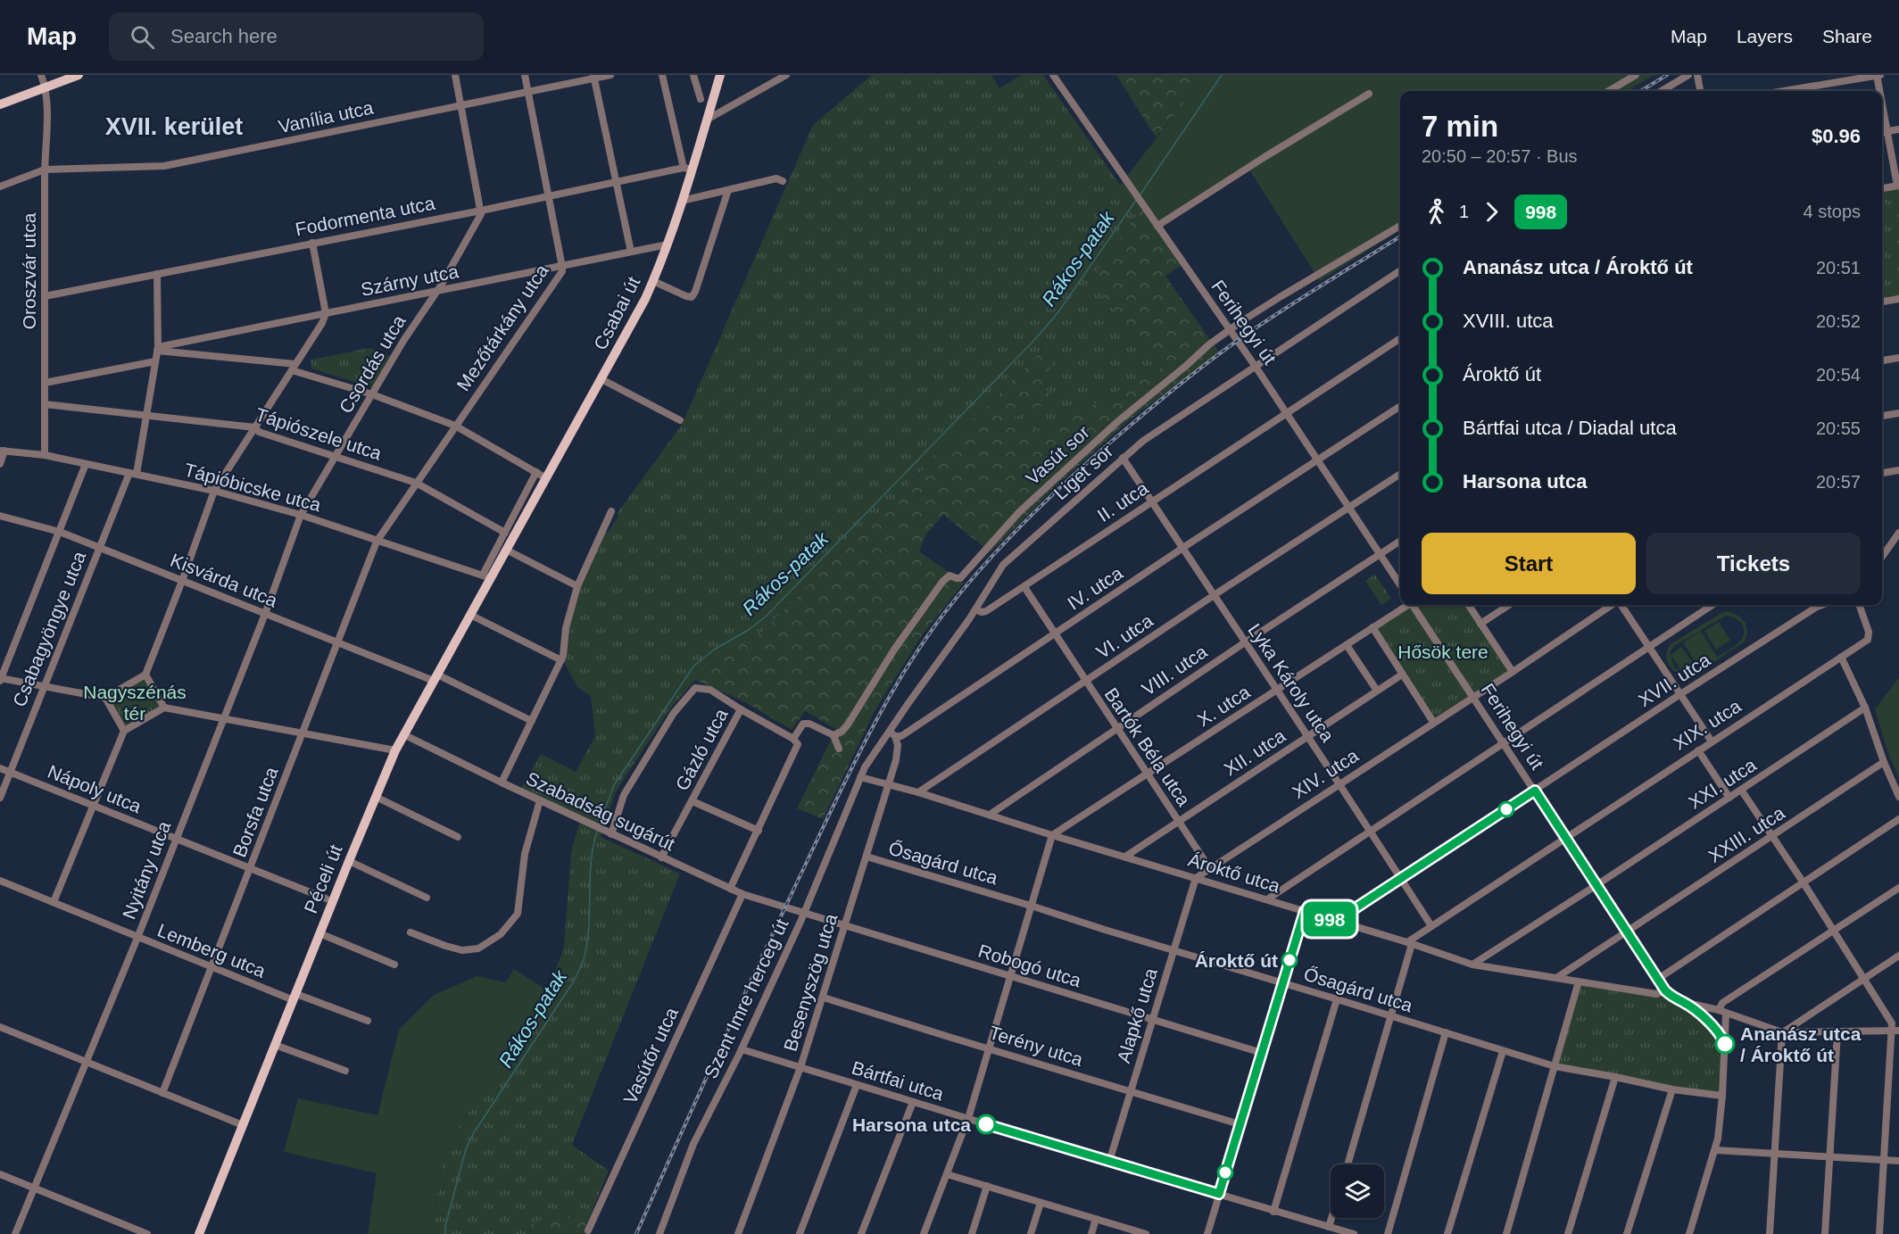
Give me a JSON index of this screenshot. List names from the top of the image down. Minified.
{"streets":{"main road":["Csabai út","Péceli út"],"street":["Vanília utca","Fodormenta utca","Oroszvár utca","Szárny utca","Ferihegyi út","Mezőtárkány utca","Csordás utca","Tápiószele utca","Vasút sor","Liget sor","Tápióbicske utca","II. utca","Kisvárda utca","IV. utca","Csabagyöngye utca","VI. utca","VIII. utca","XVII. utca","Lyka Károly utca","X. utca","XIX. utca","Bartók Béla utca","Gázló utca","XII. utca","XIV. utca","XXI. utca","Nápoly utca","Szabadság sugárút","Borsfa utca","XXIII. utca","Ősagárd utca","Nyitány utca","Ároktő utca","Lemberg utca","Robogó utca","Besenyszög utca","Szent Imre herceg út","Alapkő utca","Terény utca","Vasútőr utca","Bártfai utca"]},"crossings":[["Vanília utca","Oroszvár utca"],["Vanília utca","Mezőtárkány utca"],["Fodormenta utca","Oroszvár utca"],["Fodormenta utca","Csabai út"],["Fodormenta utca","Mezőtárkány utca"],["Fodormenta utca","Csordás utca"],["Fodormenta utca","Csabagyöngye utca"],["Oroszvár utca","Tápiószele utca"],["Oroszvár utca","Tápióbicske utca"],["Szárny utca","Csabai út"],["Szárny utca","Mezőtárkány utca"],["Szárny utca","Csordás utca"],["Szárny utca","Csabagyöngye utca"],["Csabai út","Péceli út"],["Ferihegyi út","Vasút sor"],["Ferihegyi út","Liget sor"],["Ferihegyi út","II. utca"],["Ferihegyi út","IV. utca"],["Ferihegyi út","VI. utca"],["Ferihegyi út","VIII. utca"],["Ferihegyi út","XVII. utca"],["Ferihegyi út","XIX. utca"],["Ferihegyi út","XIV. utca"],["Ferihegyi út","XXI. utca"],["Ferihegyi út","XXIII. utca"],["Ferihegyi út","Ároktő utca"],["Mezőtárkány utca","Tápiószele utca"],["Mezőtárkány utca","Tápióbicske utca"],["Mezőtárkány utca","Borsfa utca"],["Csordás utca","Tápiószele utca"],["Csordás utca","Tápióbicske utca"],["Csordás utca","Nyitány utca"],["Tápiószele utca","Csabagyöngye utca"],["Liget sor","II. utca"],["Liget sor","IV. utca"],["Liget sor","Lyka Károly utca"],["Liget sor","Ároktő utca"],["Liget sor","Besenyszög utca"],["Liget sor","Szent Imre herceg út"],["Tápióbicske utca","Csabagyöngye utca"],["Tápióbicske utca","Borsfa utca"],["Tápióbicske utca","Nyitány utca"],["Tápióbicske utca","Péceli út"],["II. utca","Lyka Károly utca"],["II. utca","Bartók Béla utca"],["Kisvárda utca","Csabagyöngye utca"],["Kisvárda utca","Borsfa utca"],["Kisvárda utca","Nyitány utca"],["Kisvárda utca","Péceli út"],["IV. utca","Lyka Károly utca"],["IV. utca","Bartók Béla utca"],["IV. utca","Besenyszög utca"],["Csabagyöngye utca","Nápoly utca"],["VI. utca","Lyka Károly utca"],["VI. utca","Bartók Béla utca"],["VI. utca","Ároktő utca"],["VIII. utca","Lyka Károly utca"],["VIII. utca","Bartók Béla utca"],["VIII. utca","Ároktő utca"],["XVII. utca","Lyka Károly utca"],["XVII. utca","Ároktő utca"],["Lyka Károly utca","X. utca"],["Lyka Károly utca","XIX. utca"],["Lyka Károly utca","XII. utca"],["Lyka Károly utca","XIV. utca"],["X. utca","Bartók Béla utca"],["X. utca","Ároktő utca"],["XIX. utca","Ároktő utca"],["Bartók Béla utca","XII. utca"],["Bartók Béla utca","XIV. utca"],["Gázló utca","Szabadság sugárút"],["XII. utca","Ároktő utca"],["XIV. utca","Ároktő utca"],["XIV. utca","Alapkő utca"],["XXI. utca","Ároktő utca"],["Nápoly utca","Borsfa utca"],["Nápoly utca","Nyitány utca"],["Szabadság sugárút","Péceli út"],["Szabadság sugárút","Robogó utca"],["Szabadság sugárút","Vasútőr utca"],["Borsfa utca","Lemberg utca"],["XXIII. utca","Ároktő utca"],["Ősagárd utca","Besenyszög utca"],["Ősagárd utca","Alapkő utca"],["Nyitány utca","Lemberg utca"],["Ároktő utca","Besenyszög utca"],["Ároktő utca","Szent Imre herceg út"],["Ároktő utca","Alapkő utca"],["Péceli út","Lemberg utca"],["Robogó utca","Besenyszög utca"],["Robogó utca","Szent Imre herceg út"],["Robogó utca","Alapkő utca"],["Besenyszög utca","Terény utca"],["Besenyszög utca","Bártfai utca"],["Szent Imre herceg út","Bártfai utca"],["Alapkő utca","Terény utca"],["Alapkő utca","Bártfai utca"]],"districts":["XVII. kerület"],"water":["Rákos-patak"],"parks":["Hősök tere","Nagyszénás tér"],"places":["Ároktő út","Ananász utca / Ároktő út","Harsona utca"],"lines":["bus line 998"],"page":{"header":"Map","search":"Search here","nav":["Map","Layers","Share"],"on_map":"998","heading":["7 min","20:50 – 20:57 · Bus","$0.96"],"legs":["1","998","4 stops"],"list":[{"name":"Ananász utca / Ároktő út","value":"20:51"},{"name":"XVIII. utca","value":"20:52"},{"name":"Ároktő út","value":"20:54"},{"name":"Bártfai utca / Diadal utca","value":"20:55"},{"name":"Harsona utca","value":"20:57"}],"buttons":["Start","Tickets"]}}
